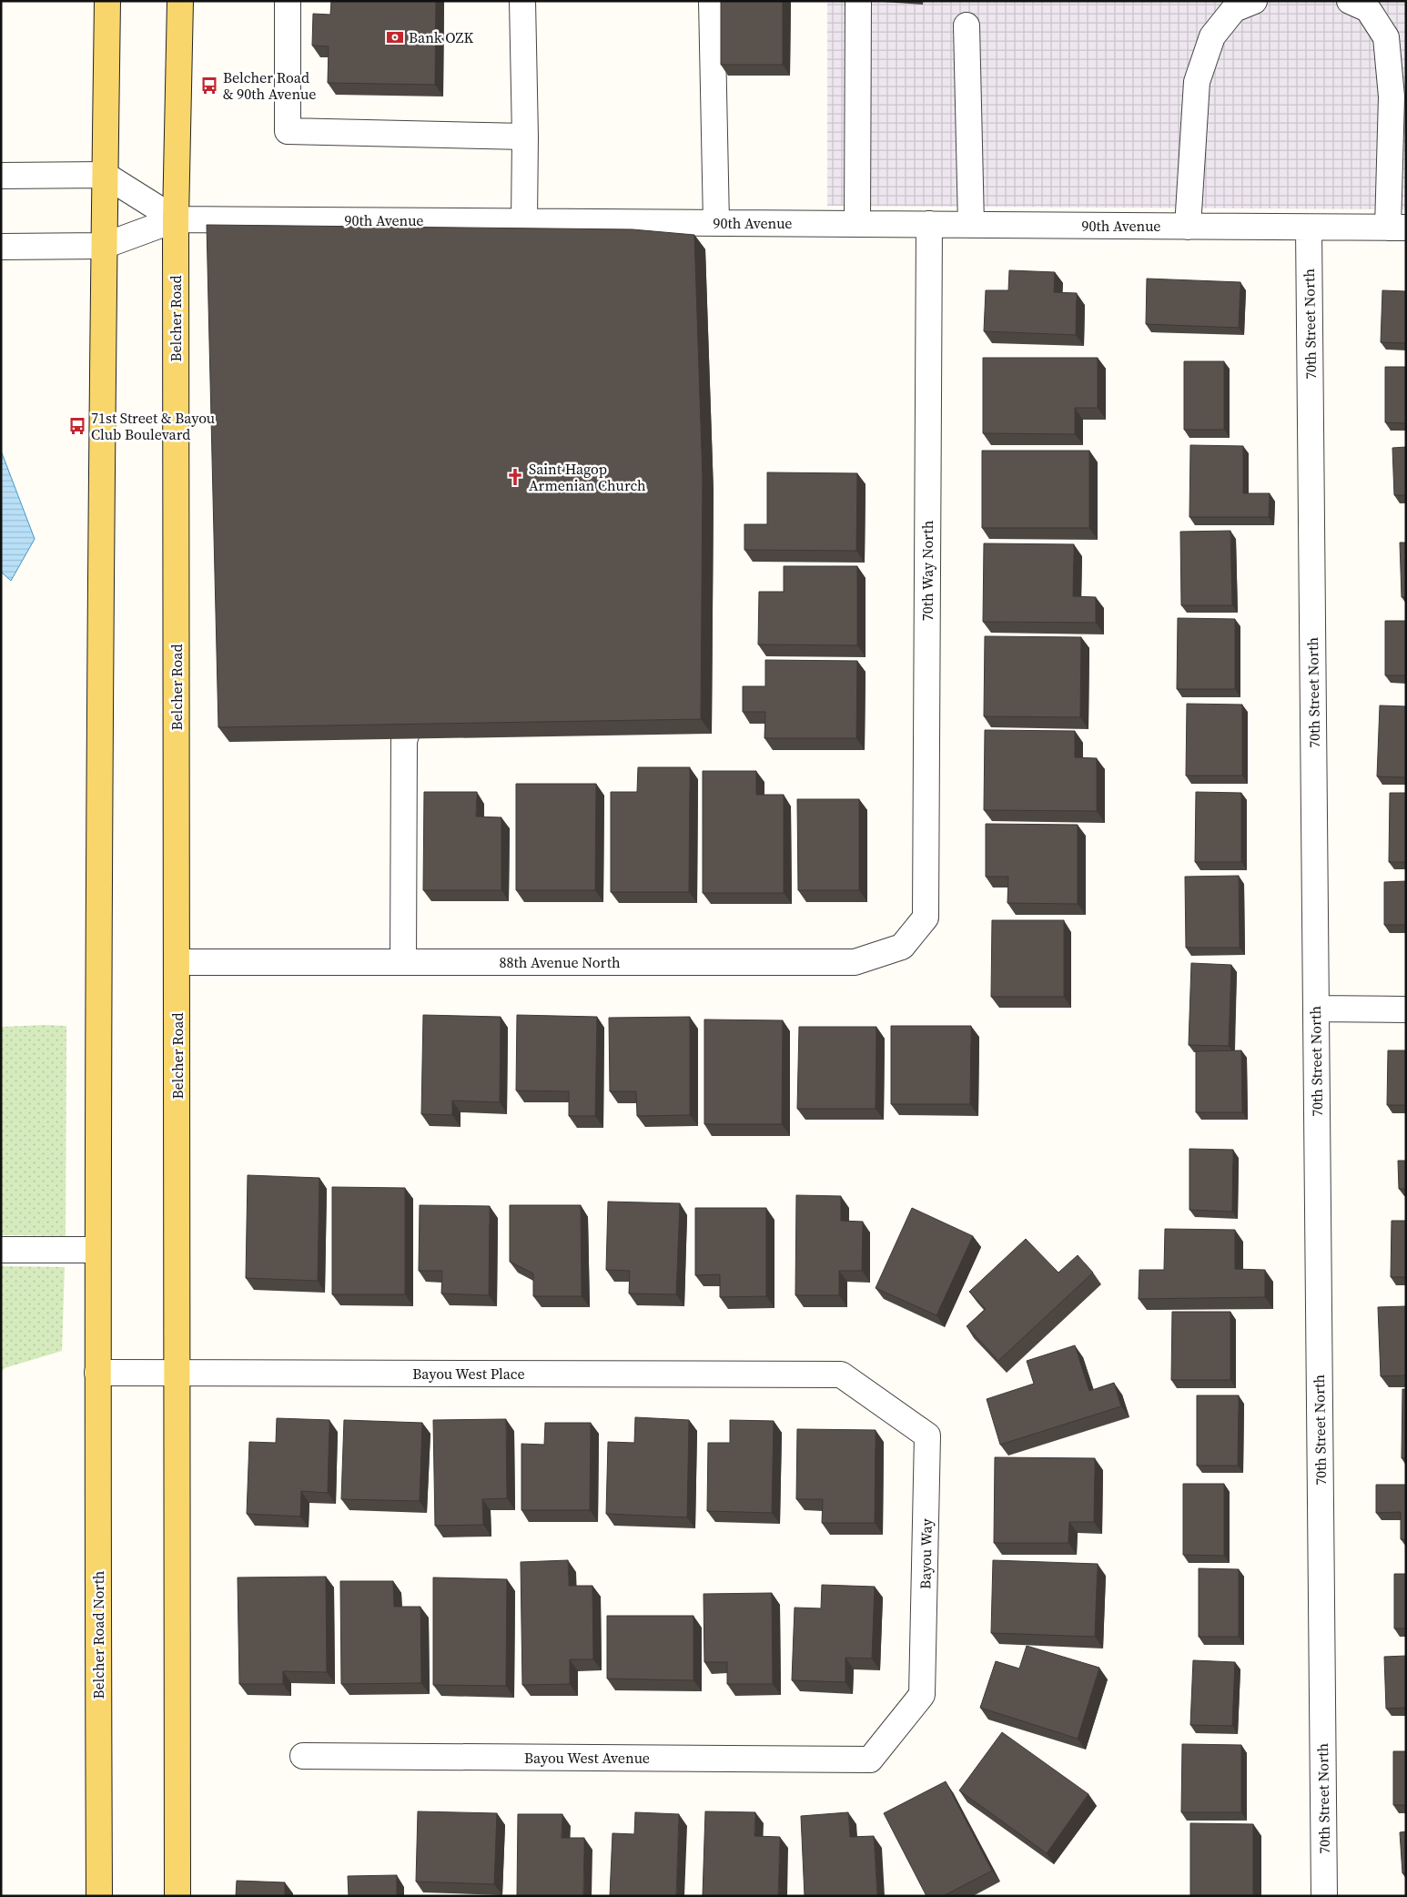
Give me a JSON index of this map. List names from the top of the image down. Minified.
{"streets":{"main road":["Belcher Road","Belcher Road North"],"street":["90th Avenue","70th Street North","70th Way North","88th Avenue North","Bayou West Place","Bayou Way","Bayou West Avenue"]},"crossings":[["90th Avenue","Belcher Road"],["90th Avenue","70th Street North"],["90th Avenue","70th Way North"],["Belcher Road","88th Avenue North"],["Belcher Road","Bayou West Place"],["70th Way North","88th Avenue North"],["Bayou West Place","Bayou Way"],["Bayou West Place","Belcher Road North"],["Bayou Way","Bayou West Avenue"]],"places":{"bank":["Bank OZK"],"bus stop":["Belcher Road & 90th Avenue","71st Street & Bayou Club Boulevard"],"church":["Saint Hagop Armenian Church"]}}
